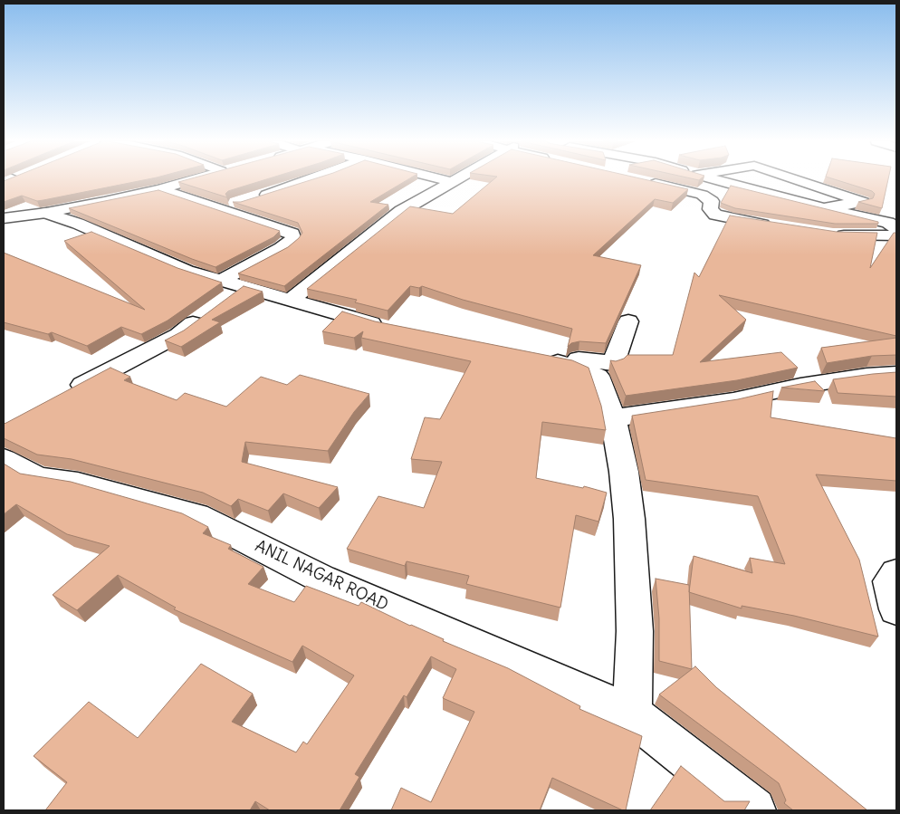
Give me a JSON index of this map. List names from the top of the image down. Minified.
{"streets":{"street":["ANIL NAGAR ROAD"]}}
